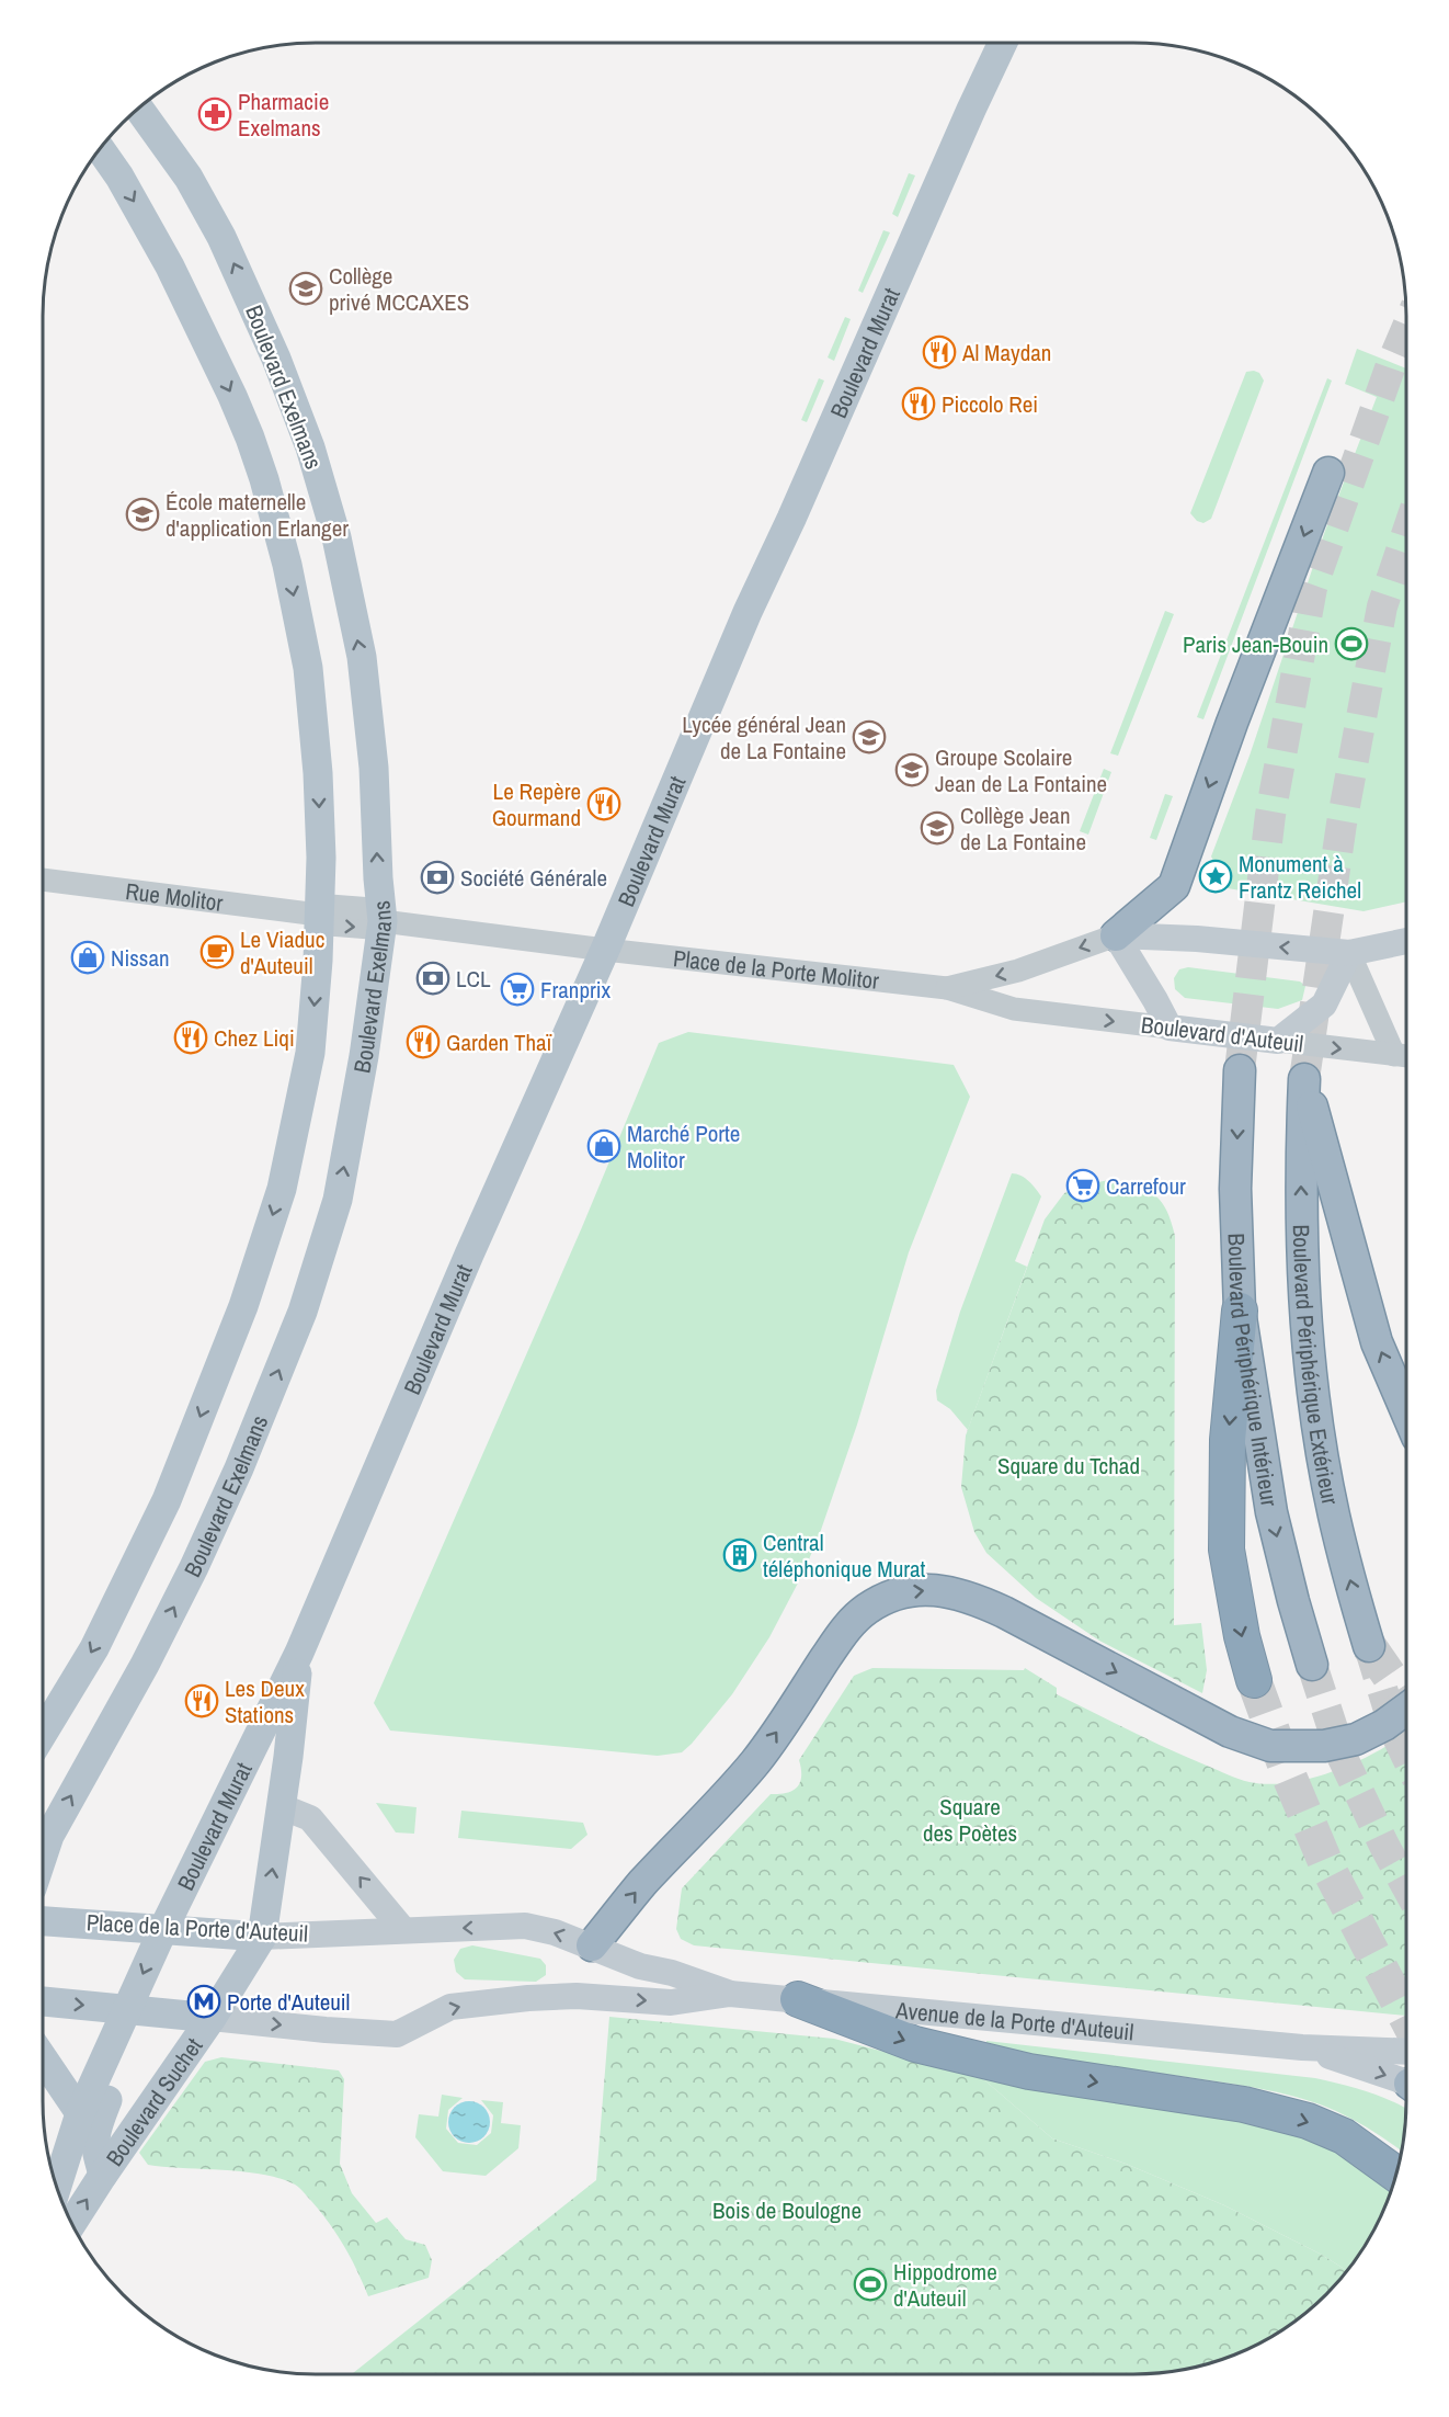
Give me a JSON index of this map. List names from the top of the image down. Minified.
{"streets":{"highway":["Boulevard Périphérique Extérieur","Boulevard Périphérique Intérieur"],"main road":["Boulevard Murat","Boulevard Exelmans","Boulevard d'Auteuil","Place de la Porte d'Auteuil","Avenue de la Porte d'Auteuil","Boulevard Suchet"],"street":["Rue Molitor","Place de la Porte Molitor"]},"crossings":[["Boulevard Murat","Rue Molitor"],["Boulevard Murat","Place de la Porte Molitor"],["Boulevard Murat","Place de la Porte d'Auteuil"],["Boulevard Murat","Boulevard Suchet"],["Boulevard Exelmans","Rue Molitor"],["Rue Molitor","Place de la Porte Molitor"],["Place de la Porte Molitor","Boulevard d'Auteuil"],["Place de la Porte d'Auteuil","Avenue de la Porte d'Auteuil"],["Place de la Porte d'Auteuil","Boulevard Suchet"],["Avenue de la Porte d'Auteuil","Boulevard Suchet"]],"one_way":["Boulevard d'Auteuil"],"parks":["Square du Tchad","Square des Poètes","Bois de Boulogne"],"places":{"pharmacy":["Pharmacie Exelmans"],"school or university":["Collège privé MCCAXES","École maternelle d'application Erlanger","Lycée général Jean de La Fontaine","Groupe Scolaire Jean de La Fontaine","Collège Jean de La Fontaine"],"restaurant":["Al Maydan","Piccolo Rei","Le Repère Gourmand","Chez Liqi","Garden Thaï","Les Deux Stations"],"sports":["Paris Jean-Bouin","Hippodrome d'Auteuil"],"place":["Monument à Frantz Reichel"],"bank":["Société Générale","LCL"],"cafe":["Le Viaduc d'Auteuil"],"shop":["Nissan","Marché Porte Molitor"],"supermarket":["Franprix","Carrefour"],"building":["Central téléphonique Murat"],"metro station":["Porte d'Auteuil"]}}
